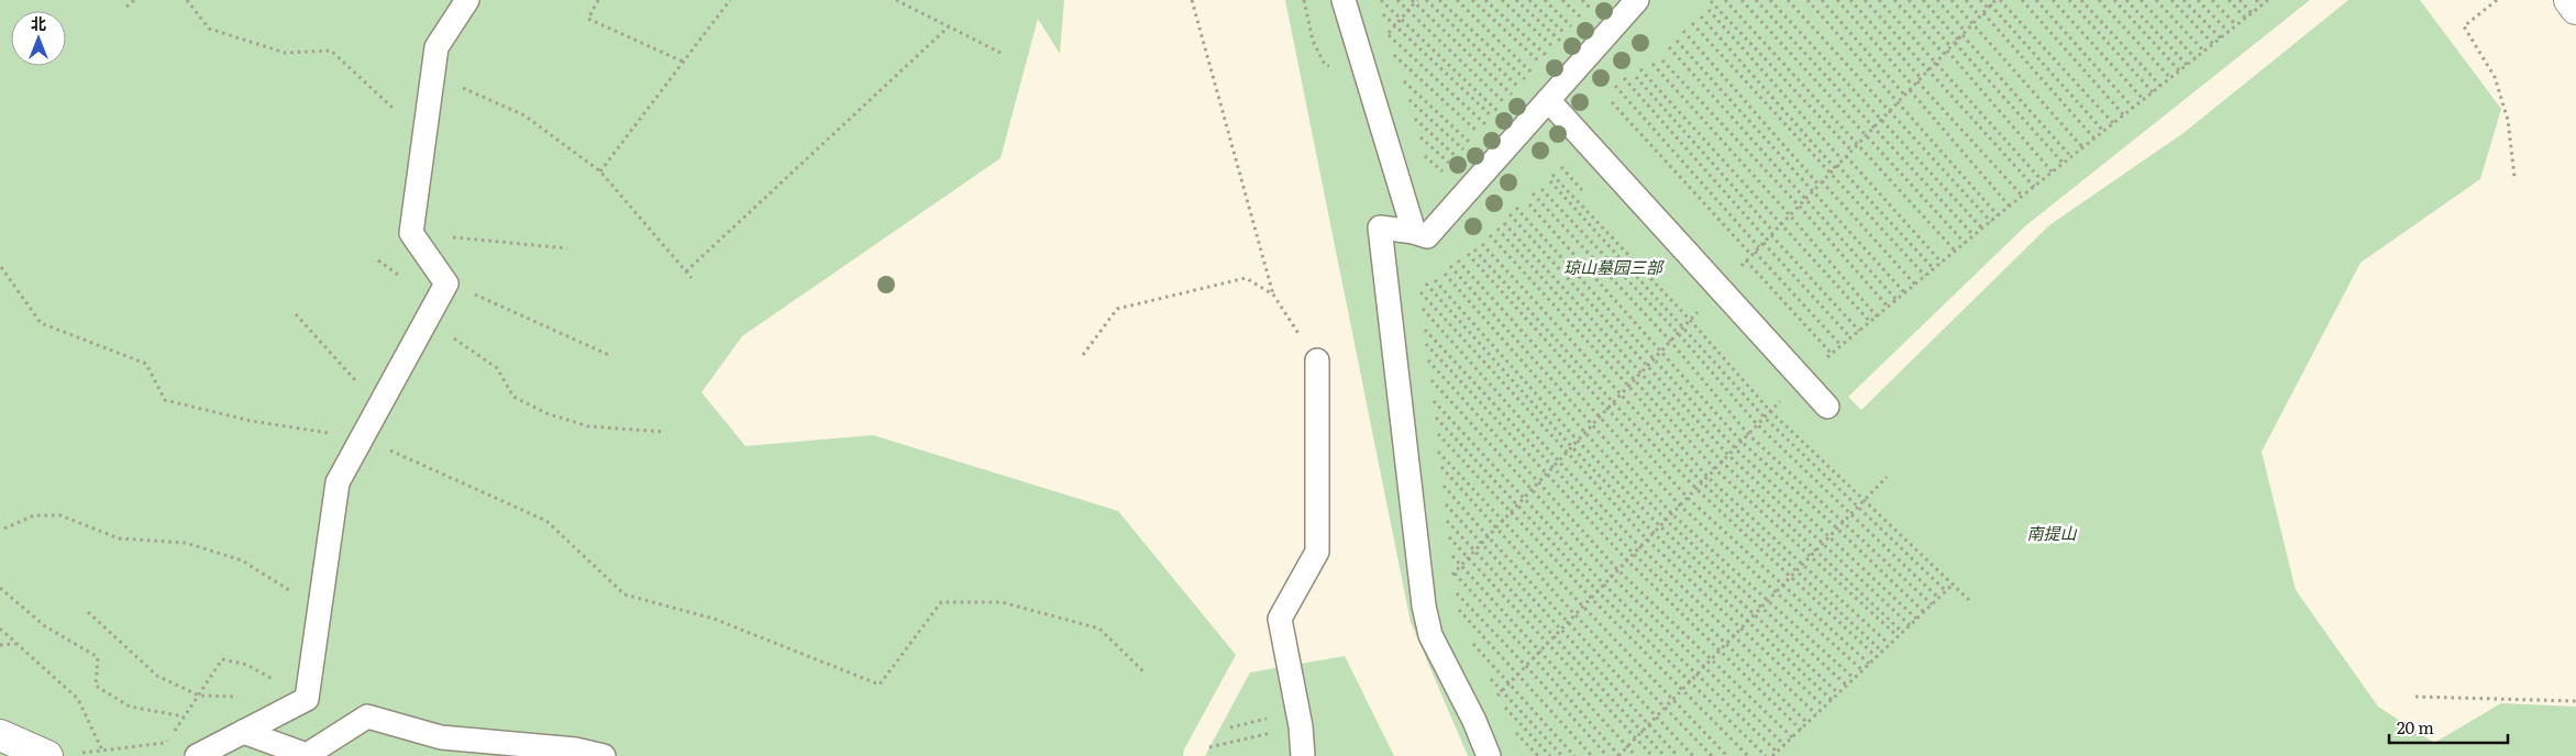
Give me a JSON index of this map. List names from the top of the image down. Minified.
{"parks":["琼山墓园三部","南提山"],"scale_bar":"20 m","north":"top"}
